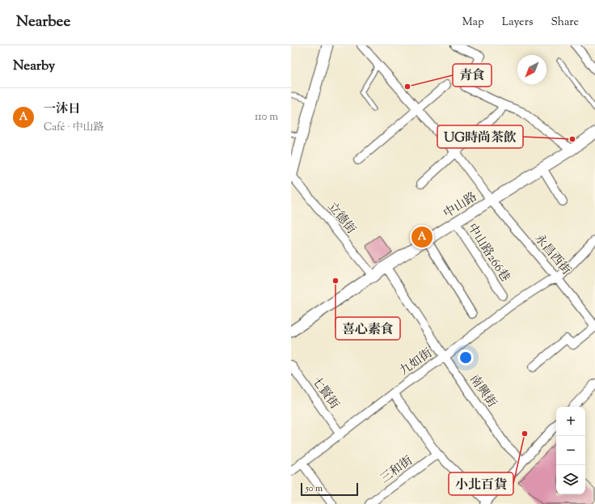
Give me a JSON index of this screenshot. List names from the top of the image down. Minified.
{"streets":{"street":["中山路","立德街","中山路266巷","永昌西街","九如街","南興街","七賢街","三和街"]},"crossings":[["中山路","立德街"],["中山路","中山路266巷"],["中山路","永昌西街"],["中山路","南興街"],["永昌西街","九如街"],["九如街","南興街"],["九如街","七賢街"]],"places":["青食","UG時尚茶飲","喜心素食","小北百貨"],"scale_bar":"50 m","north":"bottom left","page":{"header":"Nearbee","nav":["Map","Layers","Share"],"heading":"Nearby","list":[{"mark":"A","name":"一沐日","note":"Café · 中山路","value":"110 m"}],"pins":"A","map_buttons":["+","−"],"scale":"50 m"}}
